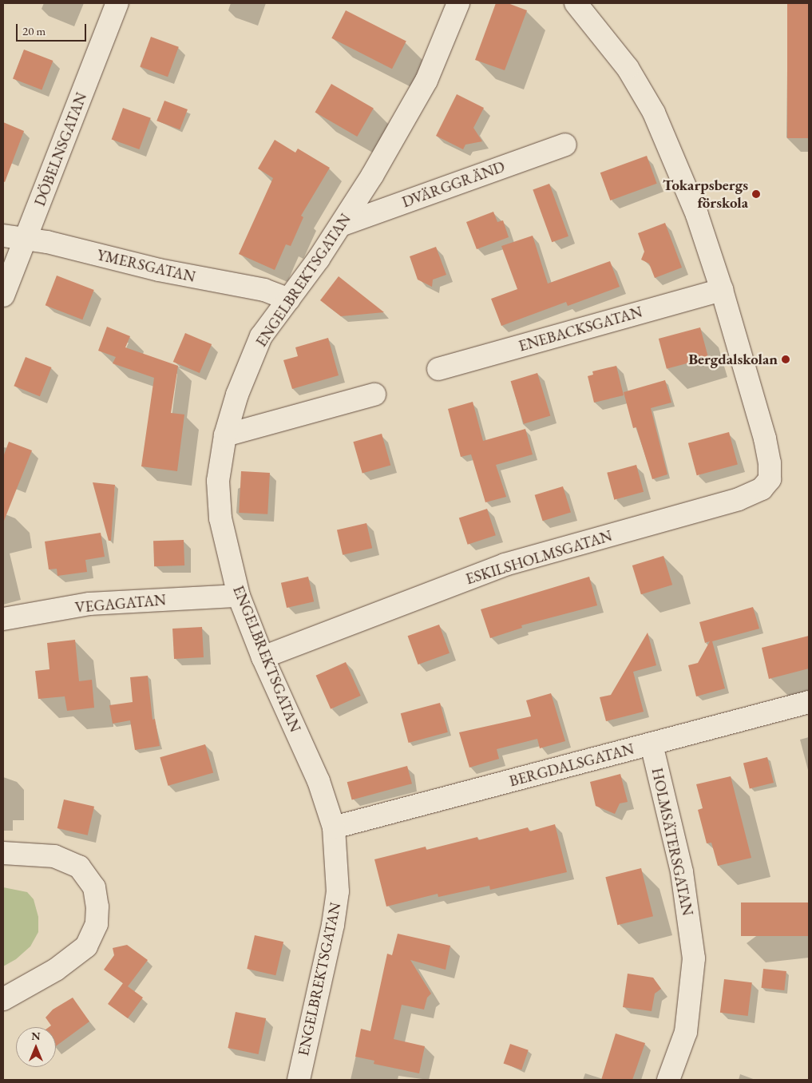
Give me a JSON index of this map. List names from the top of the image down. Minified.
{"streets":{"street":["DÖBELNSGATAN","DVÄRGGRÄND","YMERSGATAN","ENGELBREKTSGATAN","ENEBACKSGATAN","ESKILSHOLMSGATAN","VEGAGATAN","BERGDALSGATAN","HOLMSÄTERSGATAN"]},"crossings":[["DÖBELNSGATAN","YMERSGATAN"],["DVÄRGGRÄND","ENGELBREKTSGATAN"],["YMERSGATAN","ENGELBREKTSGATAN"],["ENGELBREKTSGATAN","ESKILSHOLMSGATAN"],["ENGELBREKTSGATAN","VEGAGATAN"],["ENGELBREKTSGATAN","BERGDALSGATAN"],["ENEBACKSGATAN","ESKILSHOLMSGATAN"],["BERGDALSGATAN","HOLMSÄTERSGATAN"]],"places":["Tokarpsbergs förskola","Bergdalskolan"],"scale_bar":"20 m","north":"top"}
